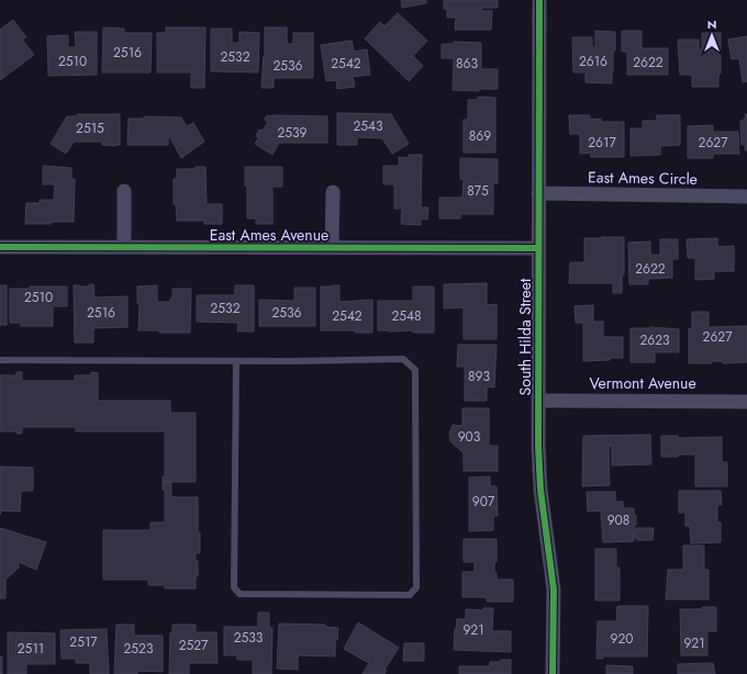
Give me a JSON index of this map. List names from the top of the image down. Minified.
{"streets":{"street":["East Ames Circle","East Ames Avenue","South Hilda Street","Vermont Avenue"]},"crossings":[["East Ames Circle","South Hilda Street"],["East Ames Avenue","South Hilda Street"],["South Hilda Street","Vermont Avenue"]],"house_numbers":["2516","2532","2510","2616","2622","2542","863","2536","2543","2515","2539","869","2617","2627","875","2622","2510","2532","2516","2536","2542","2548","2627","2623","893","903","907","908","921","2533","920","2517","921","2527","2511","2523"],"north":"top"}
